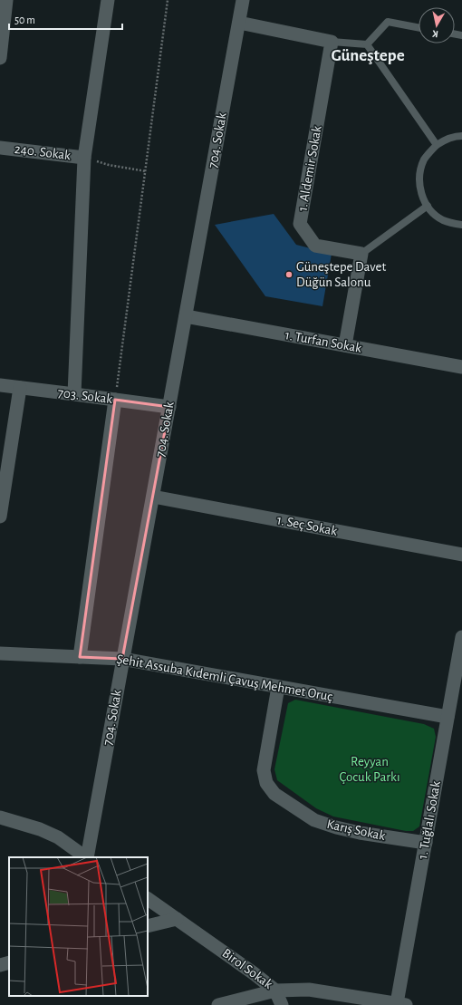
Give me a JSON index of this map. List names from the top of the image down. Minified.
{"streets":{"street":["704. Sokak","240. Sokak","1. Aldemir Sokak","1. Turfan Sokak","703. Sokak","1. Seç Sokak","Şehit Assuba Kıdemli Çavuş Mehmet Oruç","1. Tuğlalı Sokak","Karış Sokak","Birol Sokak"]},"crossings":[["704. Sokak","1. Turfan Sokak"],["704. Sokak","703. Sokak"],["704. Sokak","1. Seç Sokak"],["704. Sokak","Şehit Assuba Kıdemli Çavuş Mehmet Oruç"],["Şehit Assuba Kıdemli Çavuş Mehmet Oruç","1. Tuğlalı Sokak"],["Şehit Assuba Kıdemli Çavuş Mehmet Oruç","Karış Sokak"],["1. Tuğlalı Sokak","Karış Sokak"],["1. Tuğlalı Sokak","Birol Sokak"]],"districts":["Güneştepe"],"parks":["Reyyan Çocuk Parkı"],"places":["Güneştepe Davet Düğün Salonu"],"scale_bar":"50 m","north":"bottom"}
